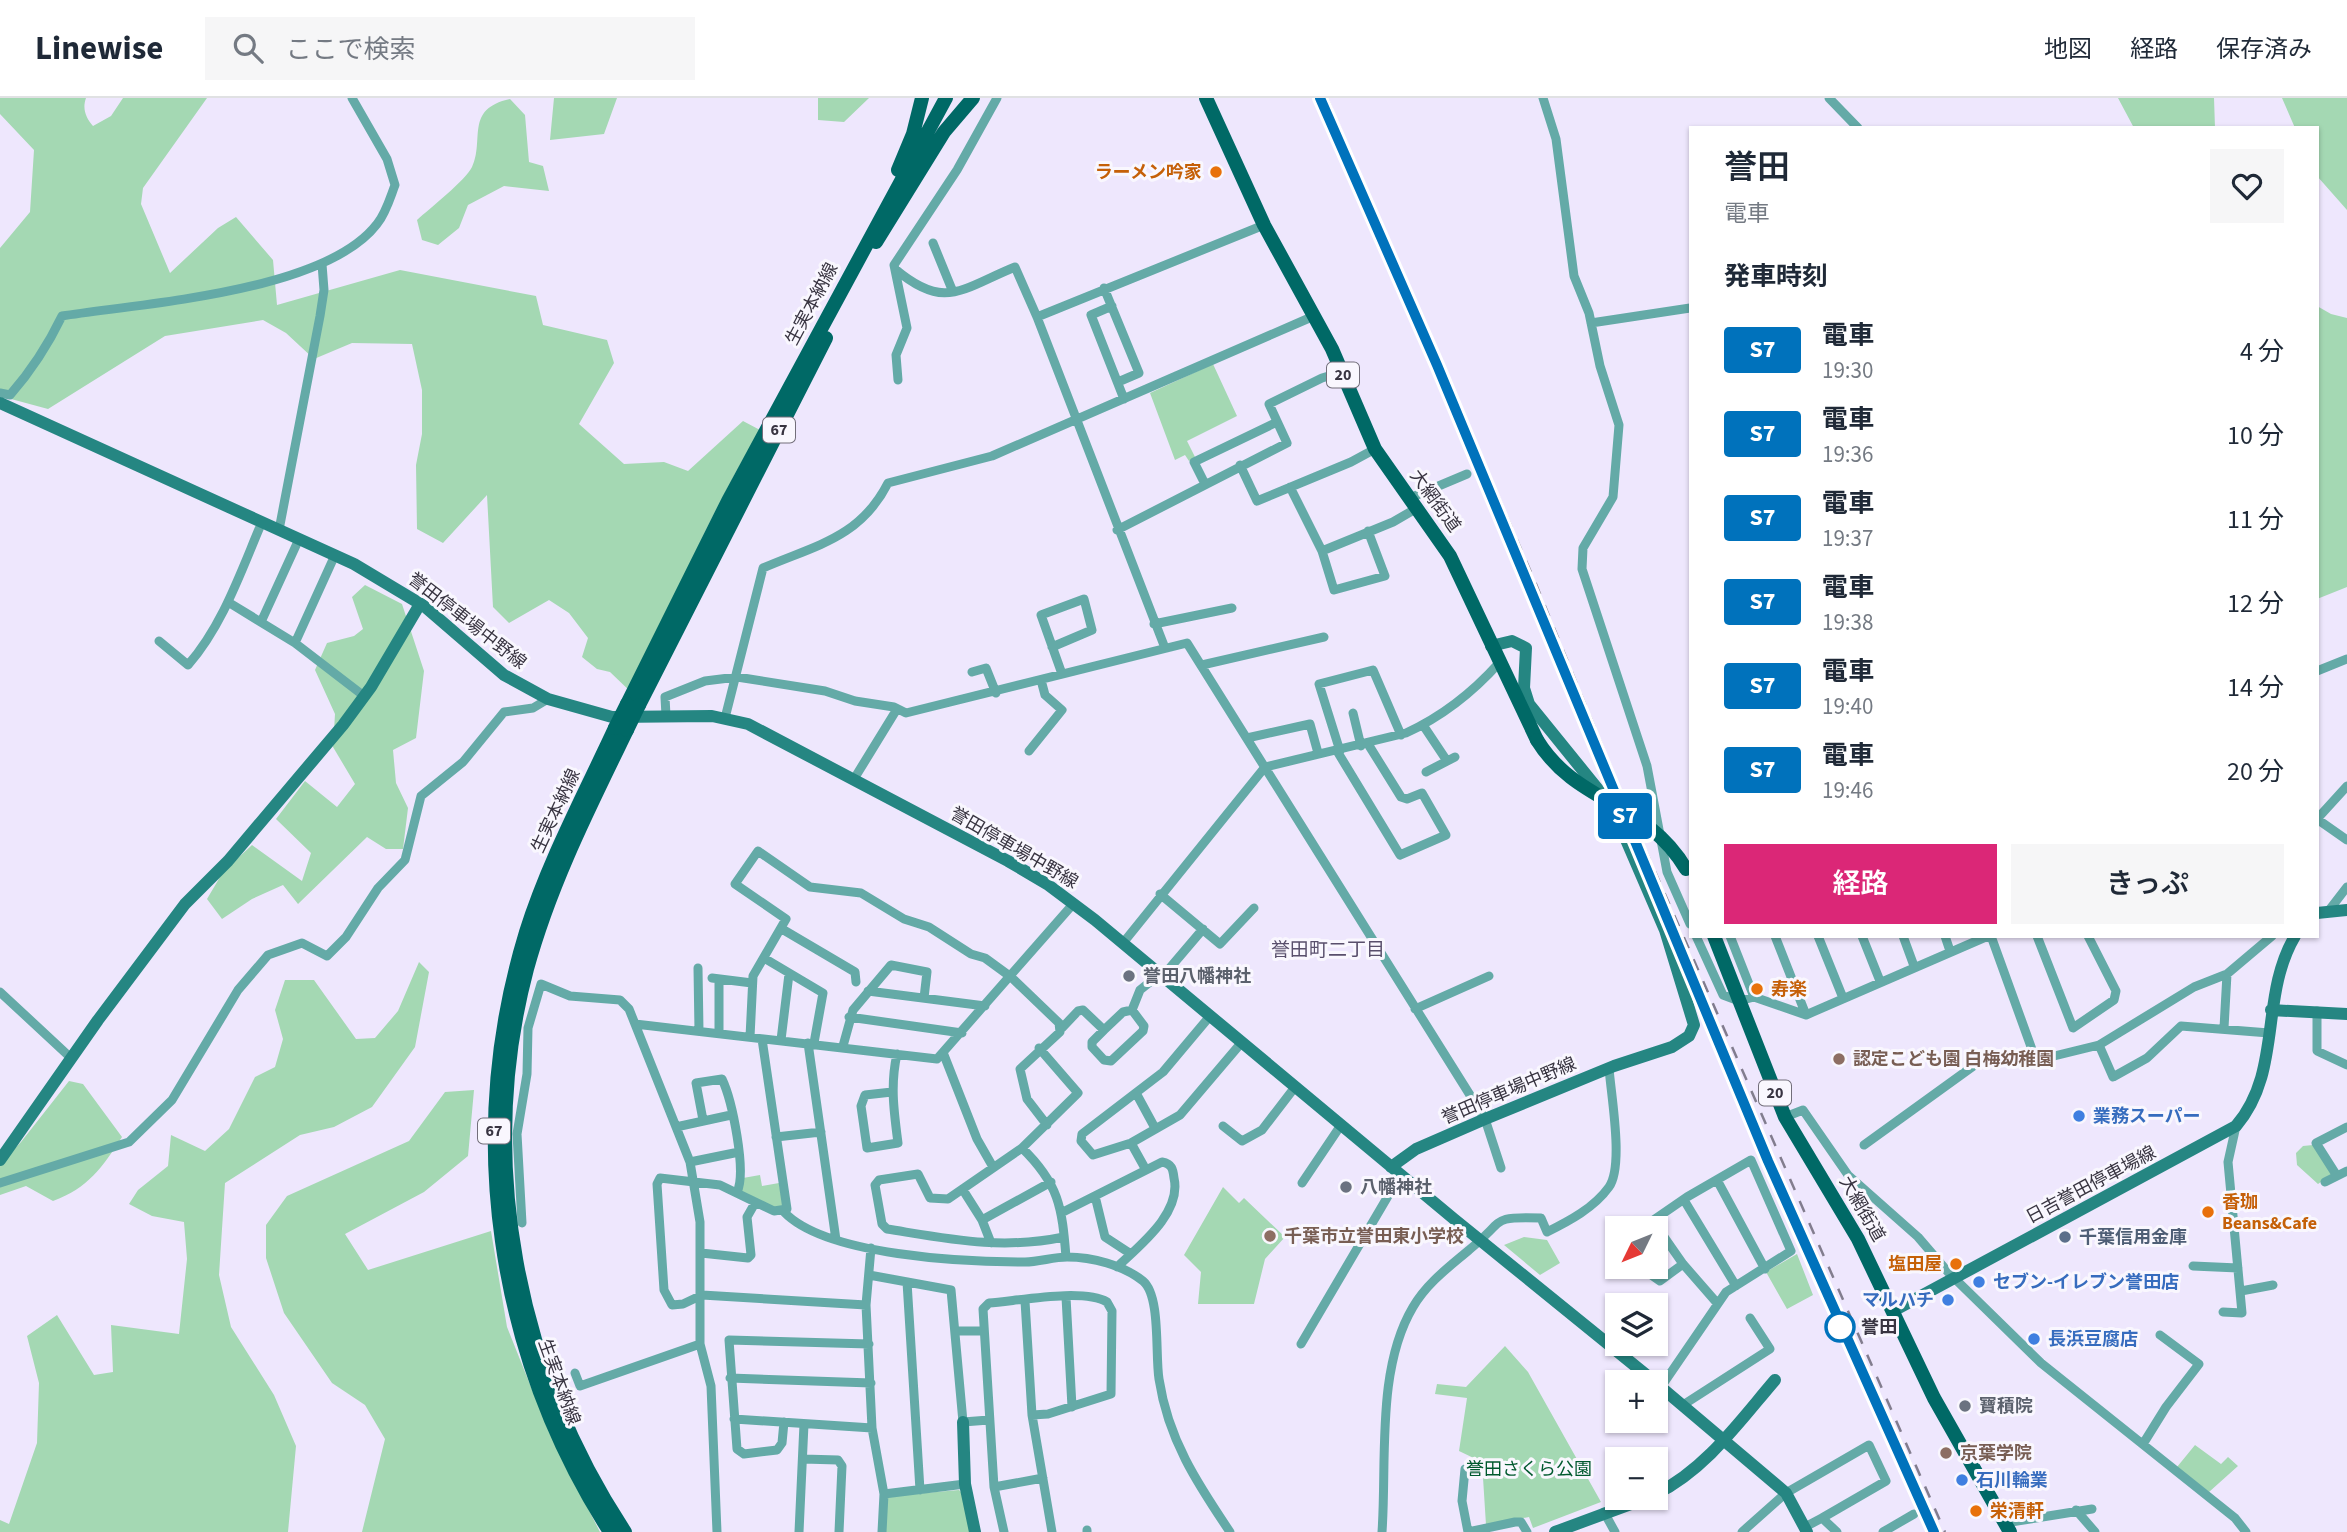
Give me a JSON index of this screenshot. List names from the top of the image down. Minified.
{"streets":{"main road":["生実本納線","20","67","大網街道","誉田停車場中野線","日吉誉田停車場線"]},"crossings":[["生実本納線","67"],["大網街道","誉田停車場中野線"],["大網街道","日吉誉田停車場線"]],"districts":["誉田町二丁目"],"parks":["誉田さくら公園"],"places":["ラーメン吟家","誉田八幡神社","寿楽","認定こども園 白梅幼稚園","業務スーパー","八幡神社","香珈 Beans&Cafe","千葉市立誉田東小学校","千葉信用金庫","塩田屋","セブン-イレブン誉田店","マルハチ","誉田","長浜豆腐店","寶積院","京葉学院","石川輪業","栄清軒"],"north":"bottom left","page":{"header":"Linewise","search":"ここで検索","nav":["地図","経路","保存済み"],"on_map":"S7","heading":[["誉田","電車"],"発車時刻"],"list":[{"mark":"S7","name":"電車","note":"19:30","value":"4 分"},{"mark":"S7","name":"電車","note":"19:36","value":"10 分"},{"mark":"S7","name":"電車","note":"19:37","value":"11 分"},{"mark":"S7","name":"電車","note":"19:38","value":"12 分"},{"mark":"S7","name":"電車","note":"19:40","value":"14 分"},{"mark":"S7","name":"電車","note":"19:46","value":"20 分"}],"buttons":["経路","きっぷ"],"map_buttons":["+","−"]}}
